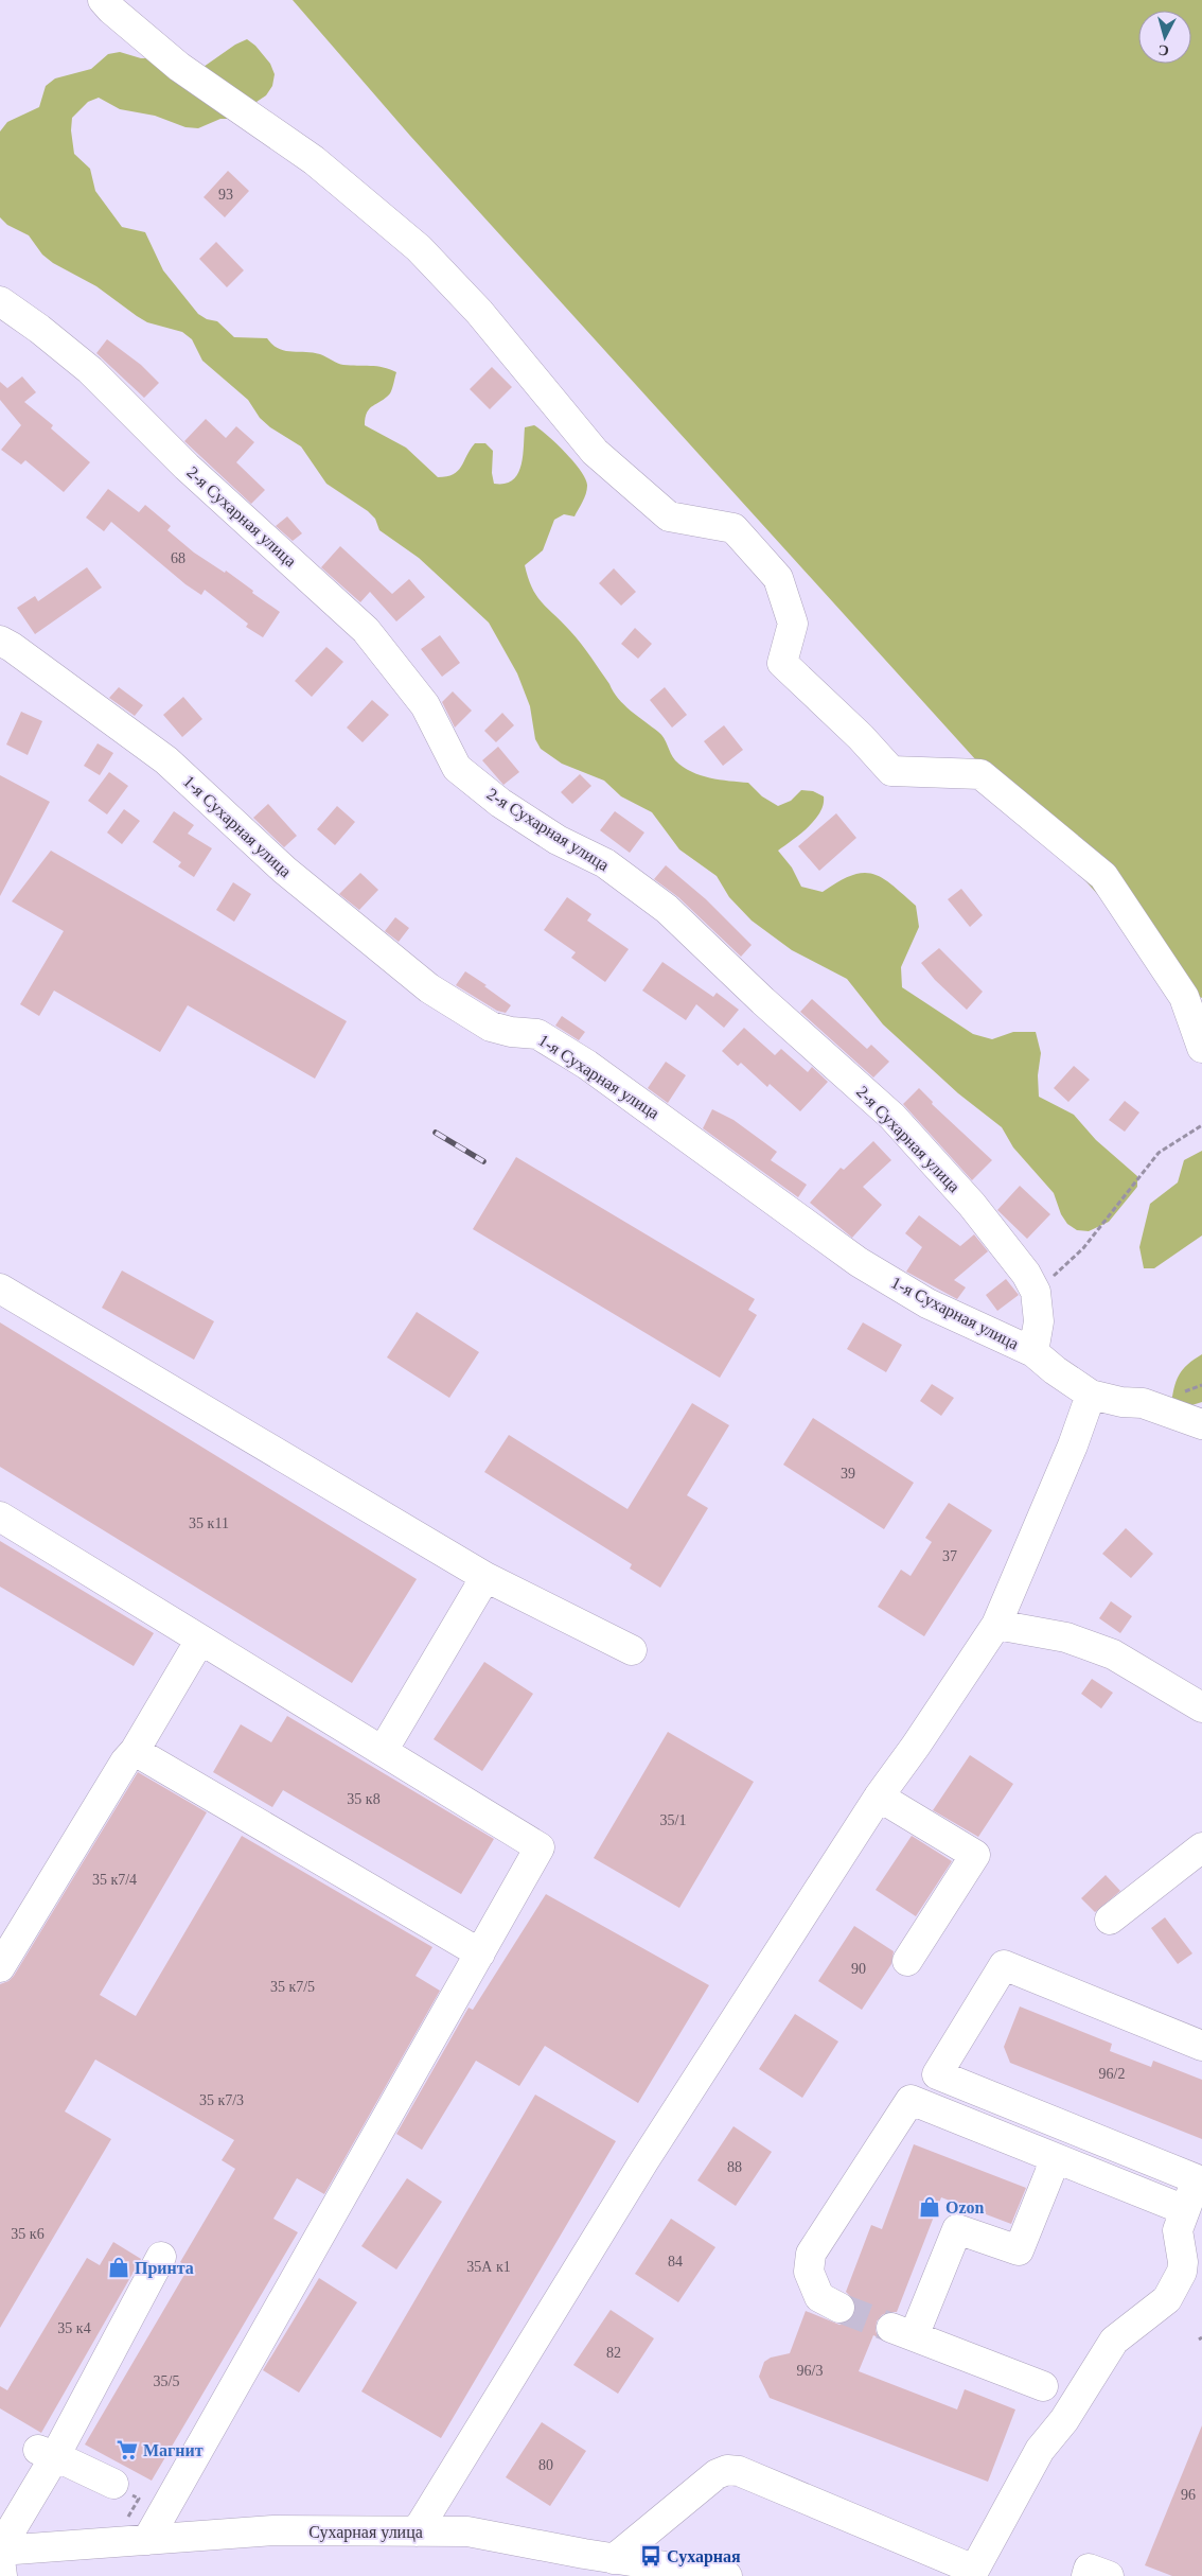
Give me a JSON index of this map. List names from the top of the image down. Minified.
{"streets":{"street":["2-я Сухарная улица","1-я Сухарная улица","Сухарная улица"]},"crossings":[["2-я Сухарная улица","1-я Сухарная улица"]],"places":{"shop":["Ozon","Принта"],"supermarket":["Магнит"],"bus stop":["Сухарная"]},"house_numbers":["93","68","39","35 к11","37","35 к8","35/1","35 к7/4","90","35 к7/5","96/2","35 к7/3","88","35 к6","84","35А к1","35 к4","82","96/3","35/5","80","96"],"north":"bottom"}
